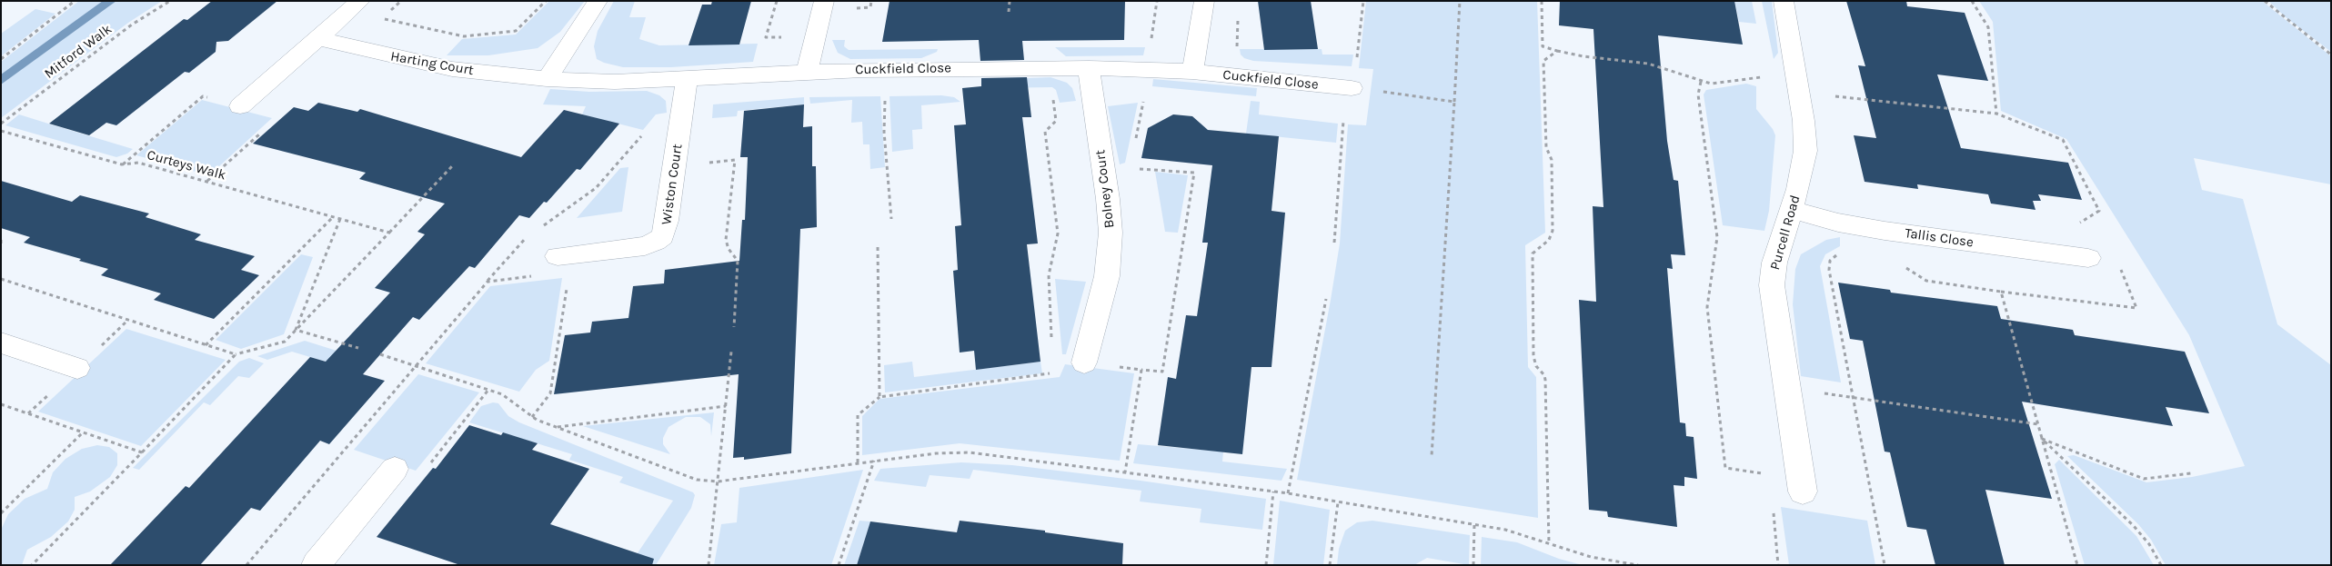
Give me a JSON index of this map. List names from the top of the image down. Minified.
{"streets":{"street":["Harting Court","Cuckfield Close","Wiston Court","Bolney Court","Purcell Road","Tallis Close"],"path":["Mitford Walk","Curteys Walk"]},"crossings":[["Harting Court","Cuckfield Close"],["Cuckfield Close","Wiston Court"],["Cuckfield Close","Bolney Court"],["Purcell Road","Tallis Close"]]}
